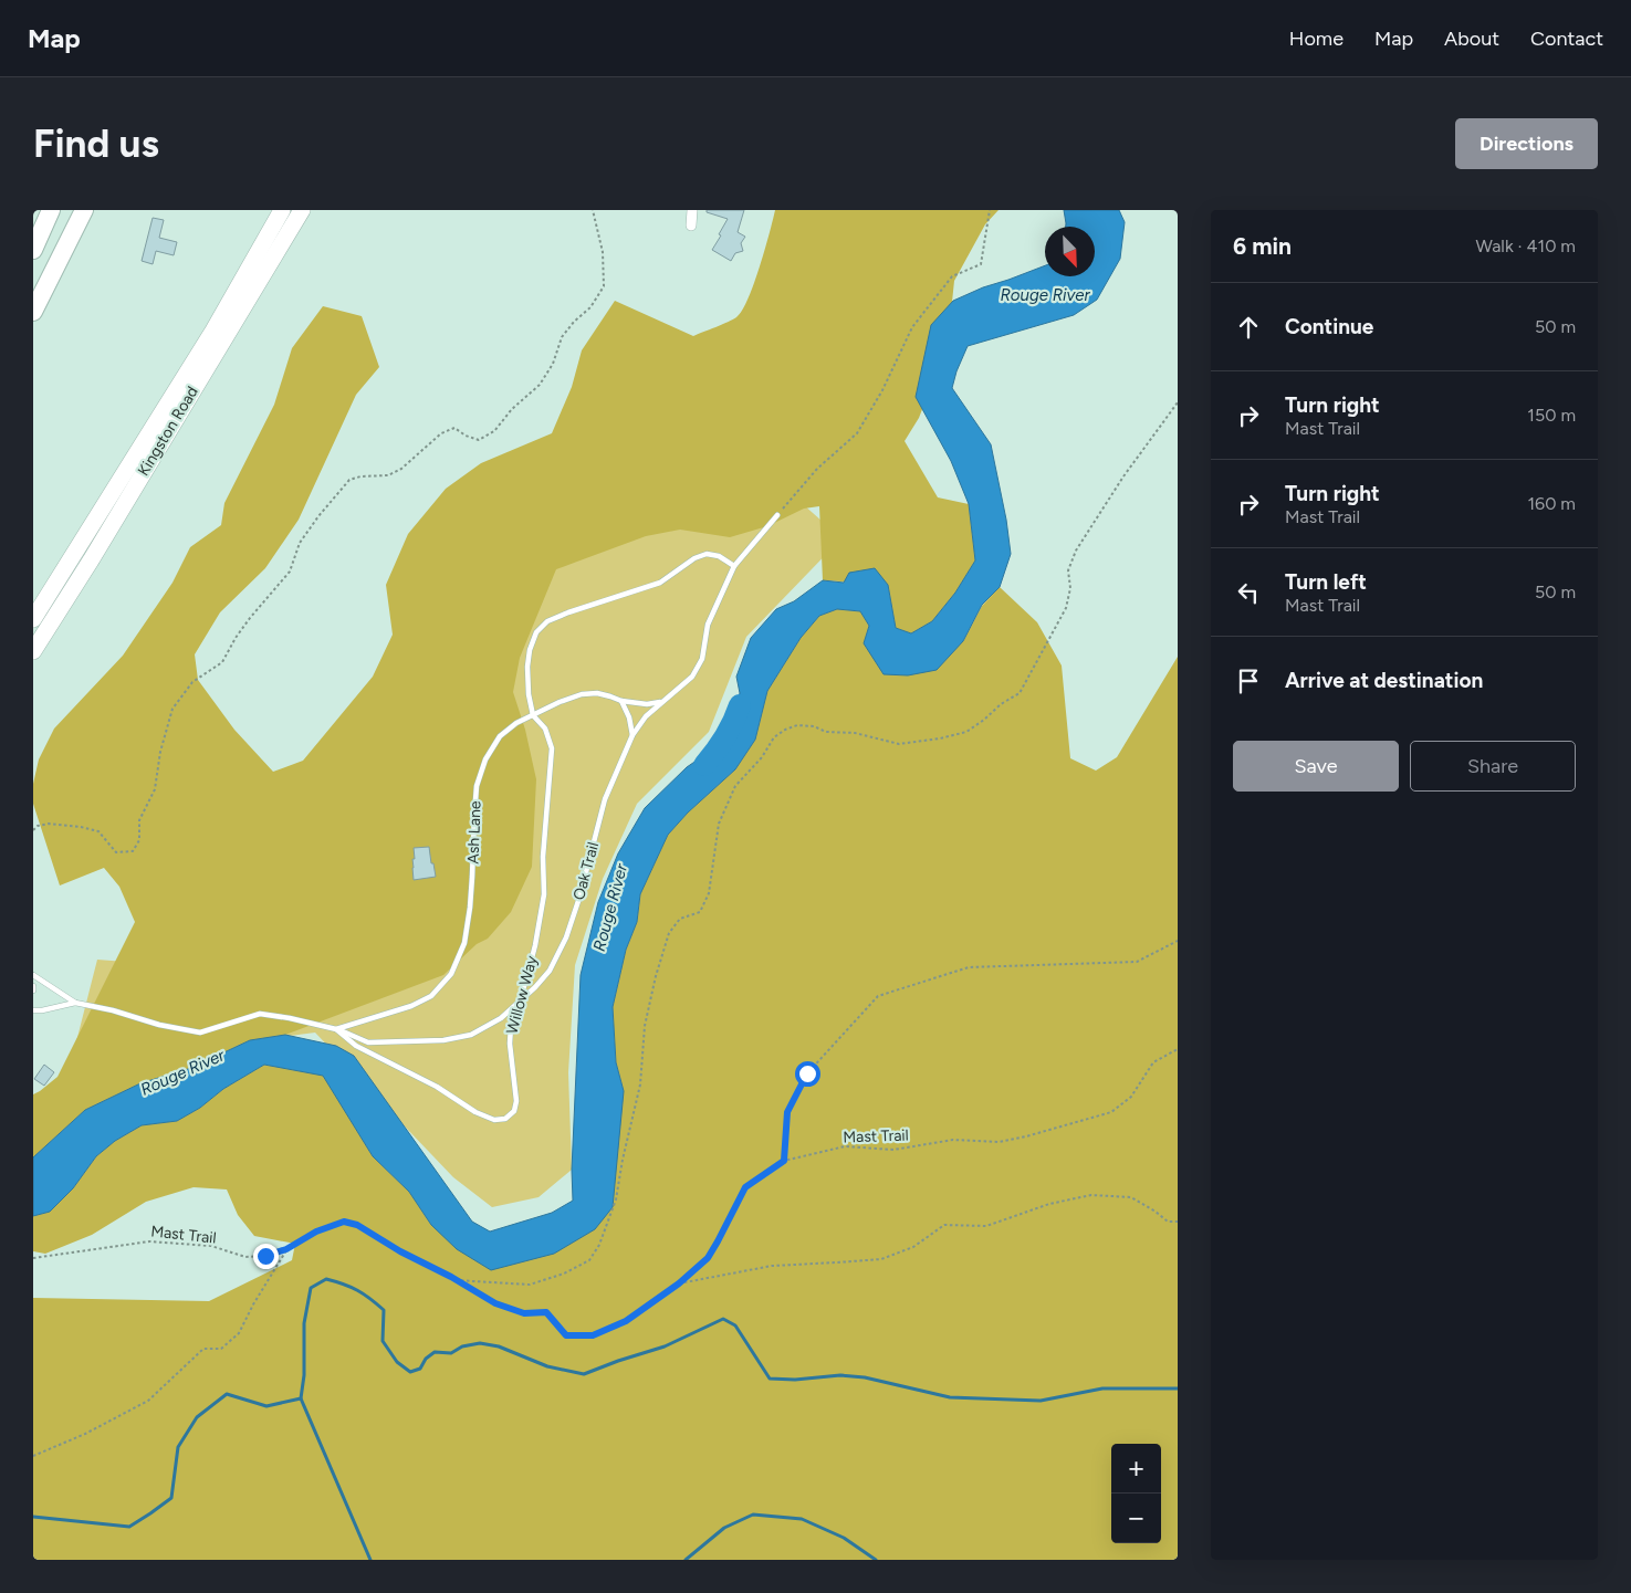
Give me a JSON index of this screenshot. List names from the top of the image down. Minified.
{"streets":{"main road":["Kingston Road"],"lane":["Ash Lane","Oak Trail","Willow Way"],"path":["Mast Trail"]},"crossings":[["Ash Lane","Oak Trail"],["Ash Lane","Willow Way"],["Oak Trail","Willow Way"]],"water":["Rouge River"],"north":"bottom right","page":{"header":"Map","nav":["Home","Map","About","Contact"],"buttons":["Directions",["Save","Share"]],"title":"Find us","heading":["6 min","Walk · 410 m"],"list":[["Continue","50 m"],["Turn right","Mast Trail","150 m"],["Turn right","Mast Trail","160 m"],["Turn left","Mast Trail","50 m"],"Arrive at destination"],"map_buttons":["+","−"]}}
